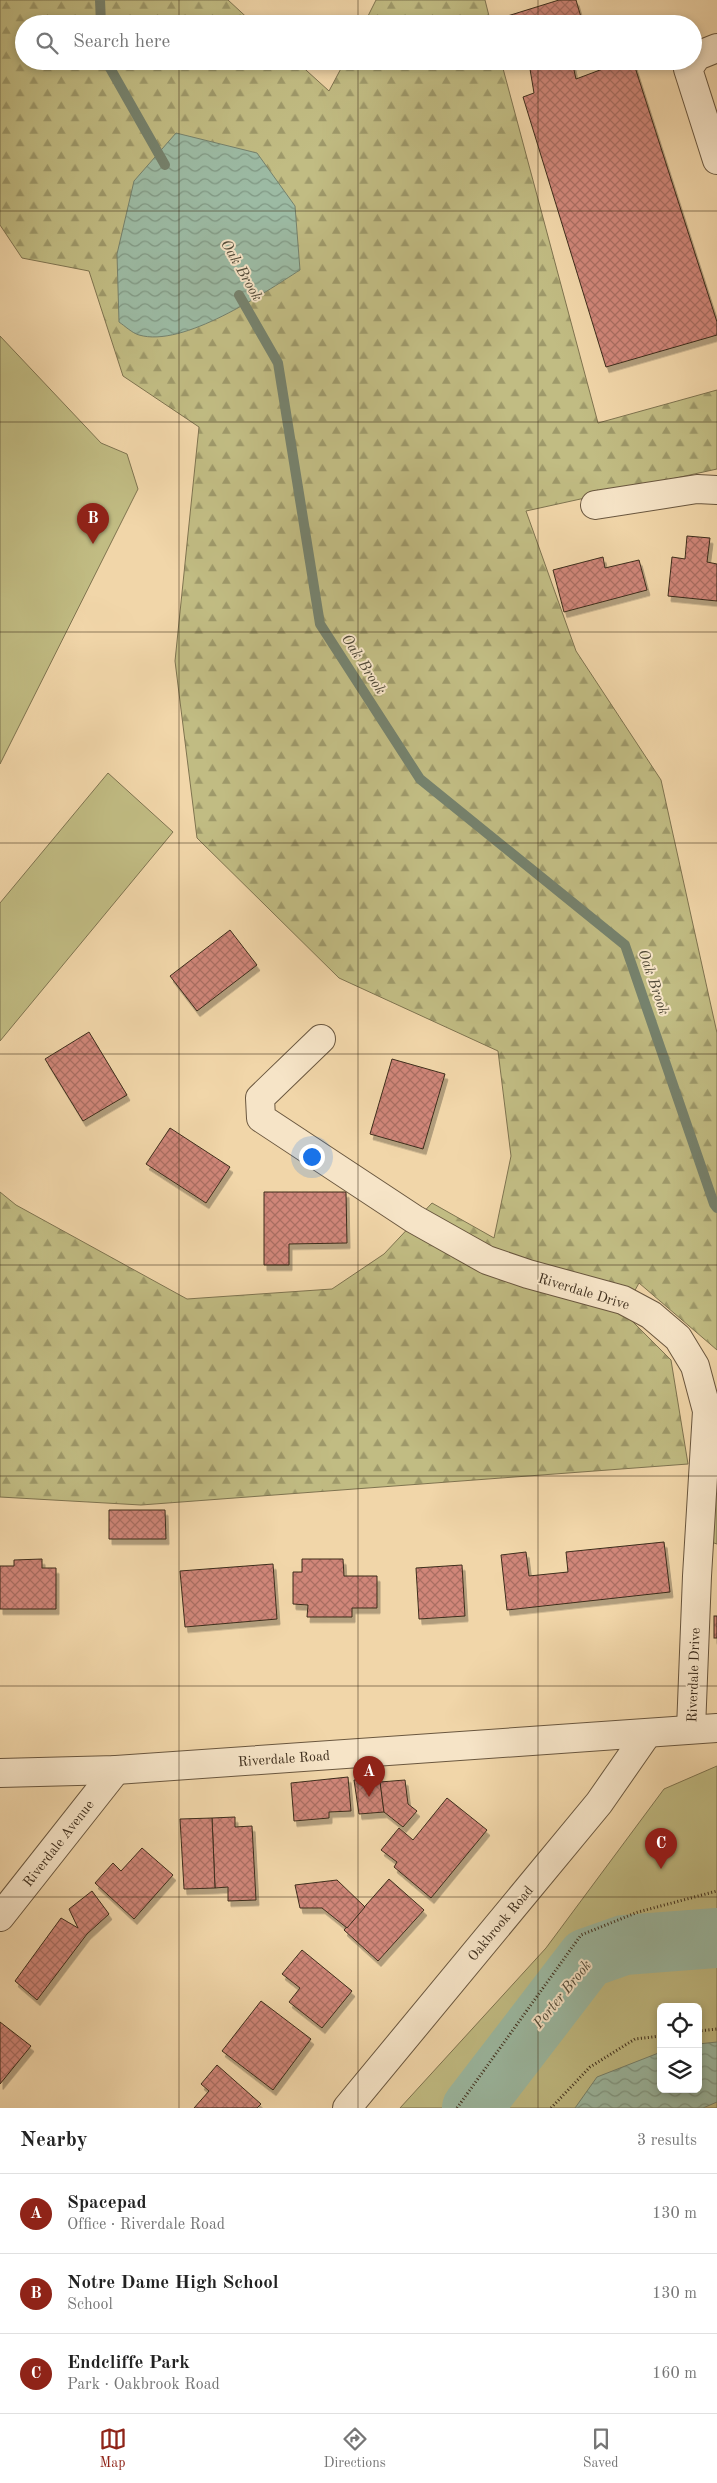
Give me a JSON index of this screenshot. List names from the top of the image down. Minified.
{"streets":{"street":["Riverdale Drive","Riverdale Road","Riverdale Avenue","Oakbrook Road"]},"crossings":[["Riverdale Drive","Riverdale Road"],["Riverdale Road","Riverdale Avenue"],["Riverdale Road","Oakbrook Road"]],"water":["Oak Brook","Porter Brook"],"page":{"search":"Search here","pins":["B","A","C"],"heading":["Nearby","3 results"],"list":[{"mark":"A","name":"Spacepad","note":"Office · Riverdale Road","value":"130 m"},{"mark":"B","name":"Notre Dame High School","note":"School","value":"130 m"},{"mark":"C","name":"Endcliffe Park","note":"Park · Oakbrook Road","value":"160 m"}],"nav":["Map","Directions","Saved"]}}
